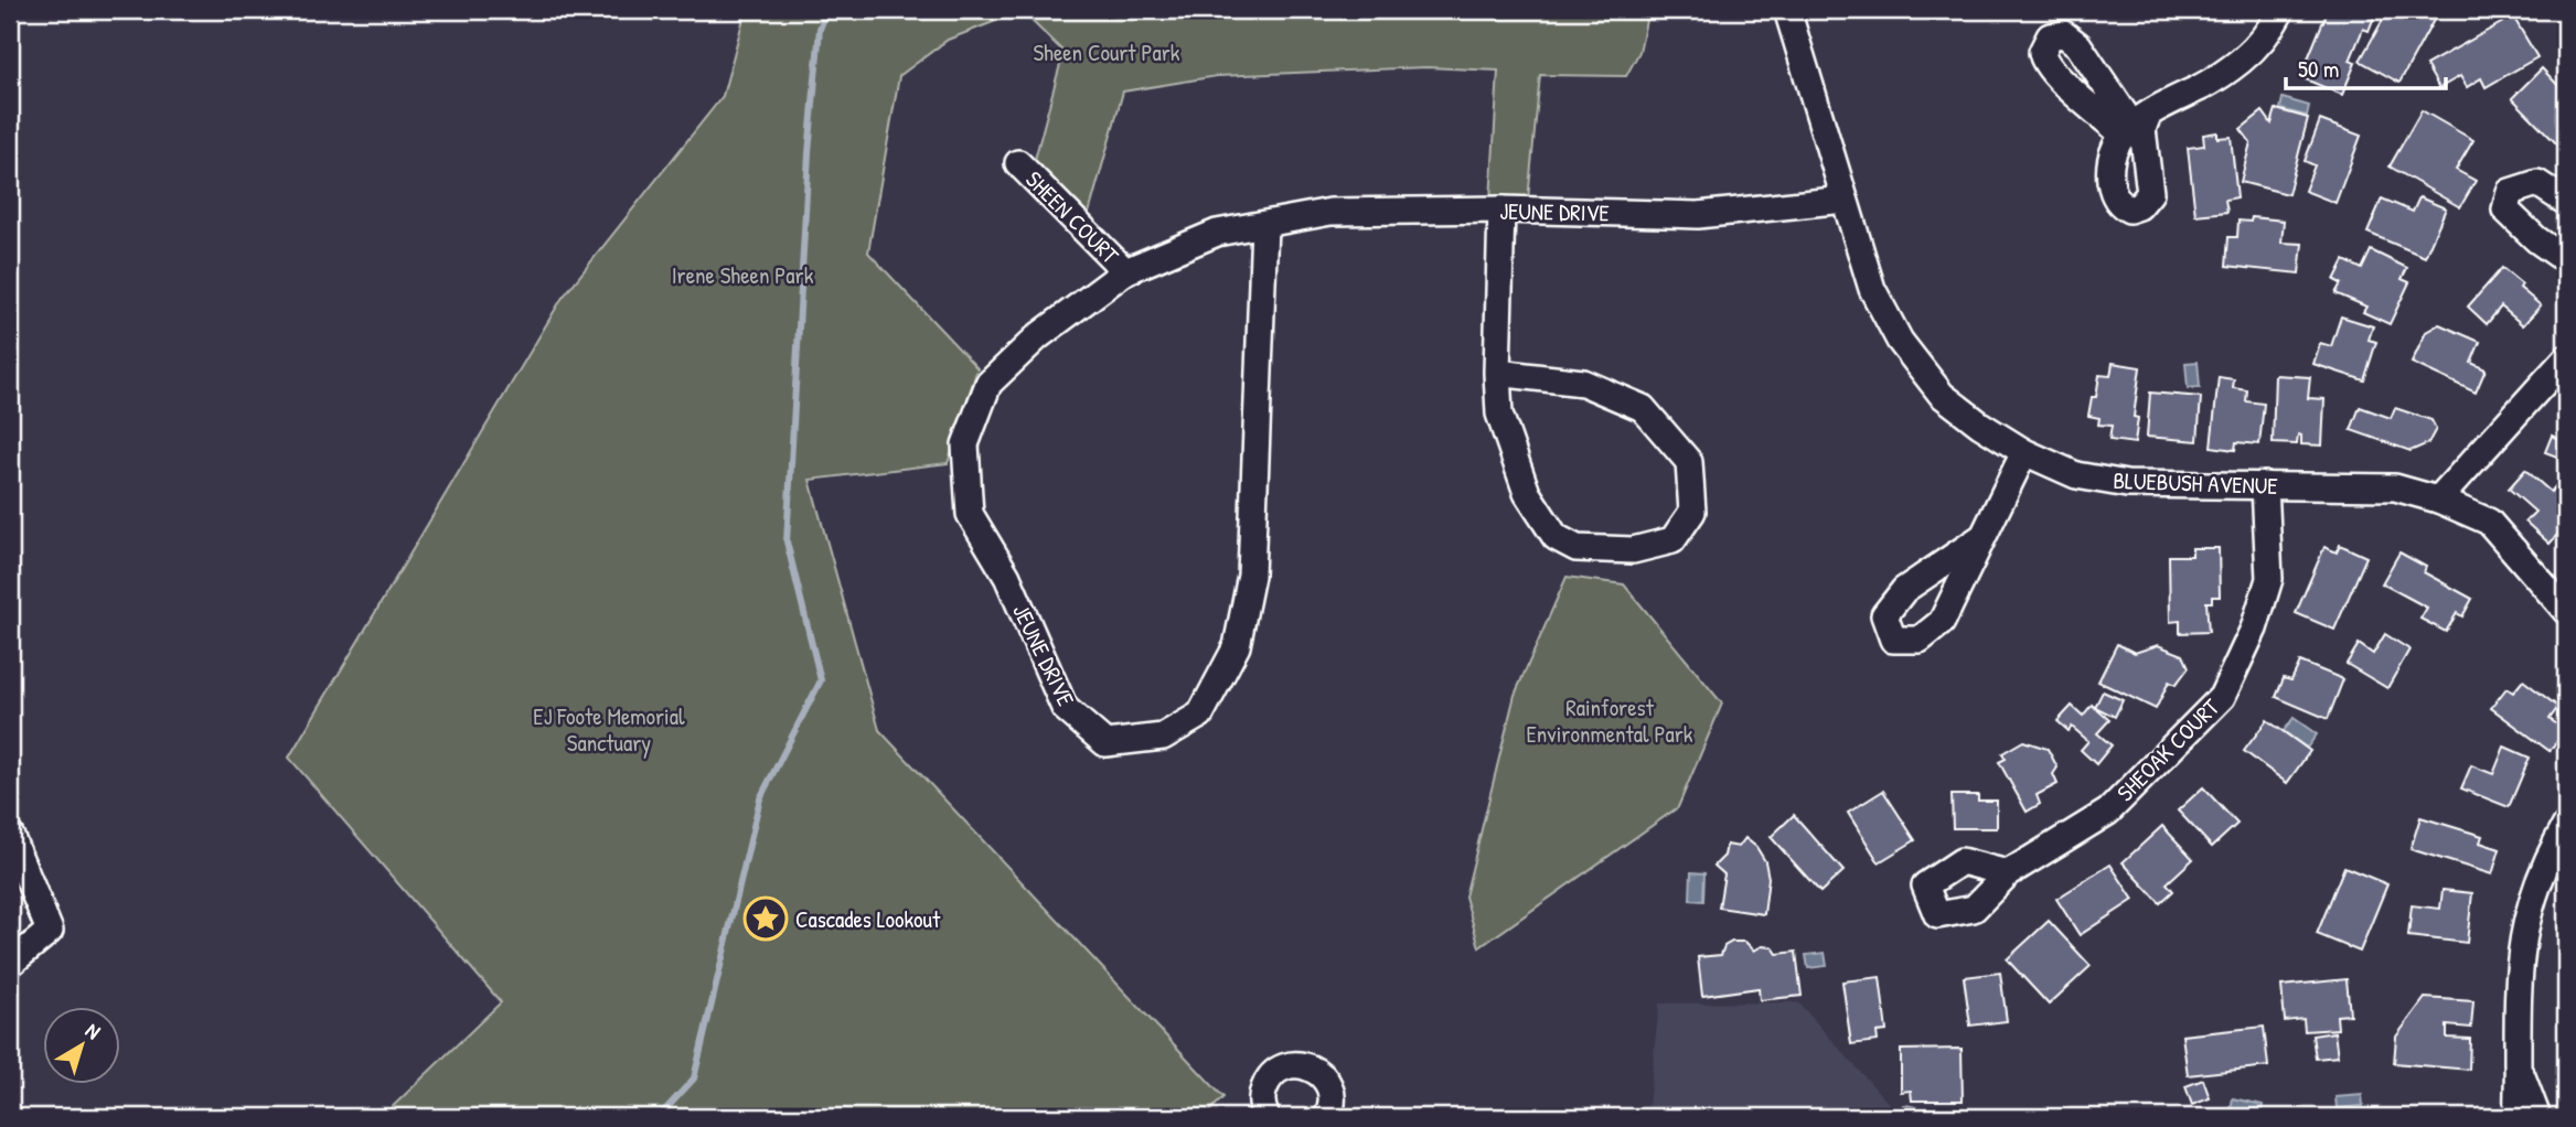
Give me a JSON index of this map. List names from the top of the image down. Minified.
{"streets":{"street":["JEUNE DRIVE","SHEEN COURT","BLUEBUSH AVENUE","SHEOAK COURT"]},"crossings":[["JEUNE DRIVE","SHEEN COURT"],["JEUNE DRIVE","BLUEBUSH AVENUE"],["BLUEBUSH AVENUE","SHEOAK COURT"]],"parks":["Sheen Court Park","Irene Sheen Park","Rainforest Environmental Park","EJ Foote Memorial Sanctuary"],"places":{"place":["Cascades Lookout"]},"scale_bar":"50 m","north":"top right"}
